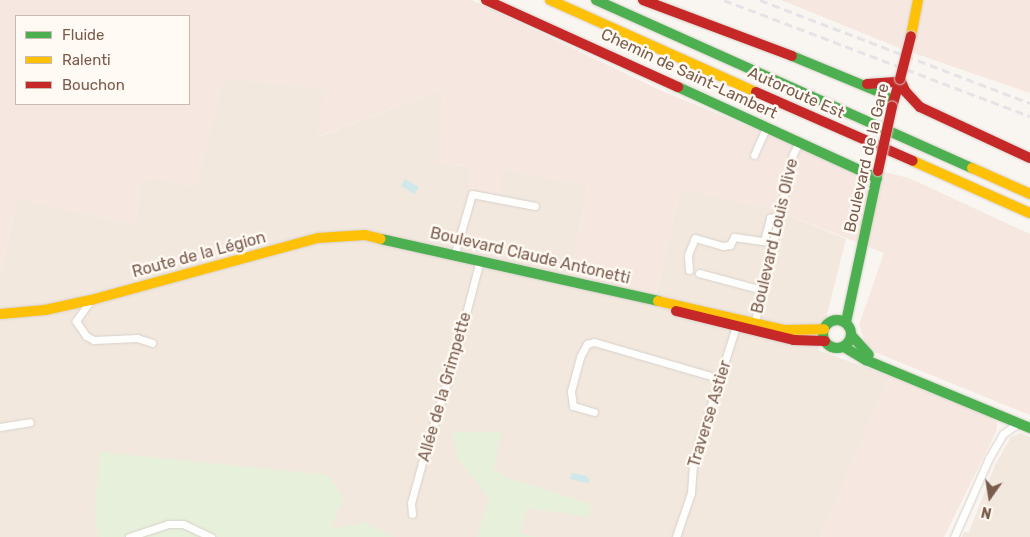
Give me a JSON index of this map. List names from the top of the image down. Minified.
{"streets":{"main road":["Chemin de Saint-Lambert","Autoroute Est","Boulevard de la Gare","Route de la Légion","Boulevard Claude Antonetti"],"street":["Boulevard Louis Olive","Allée de la Grimpette","Traverse Astier"]},"crossings":[["Chemin de Saint-Lambert","Boulevard de la Gare"],["Chemin de Saint-Lambert","Boulevard Louis Olive"],["Boulevard de la Gare","Boulevard Claude Antonetti"],["Boulevard Louis Olive","Boulevard Claude Antonetti"],["Route de la Légion","Boulevard Claude Antonetti"],["Boulevard Claude Antonetti","Allée de la Grimpette"],["Boulevard Claude Antonetti","Traverse Astier"]],"legend":["Fluide","Ralenti","Bouchon"],"north":"bottom"}
